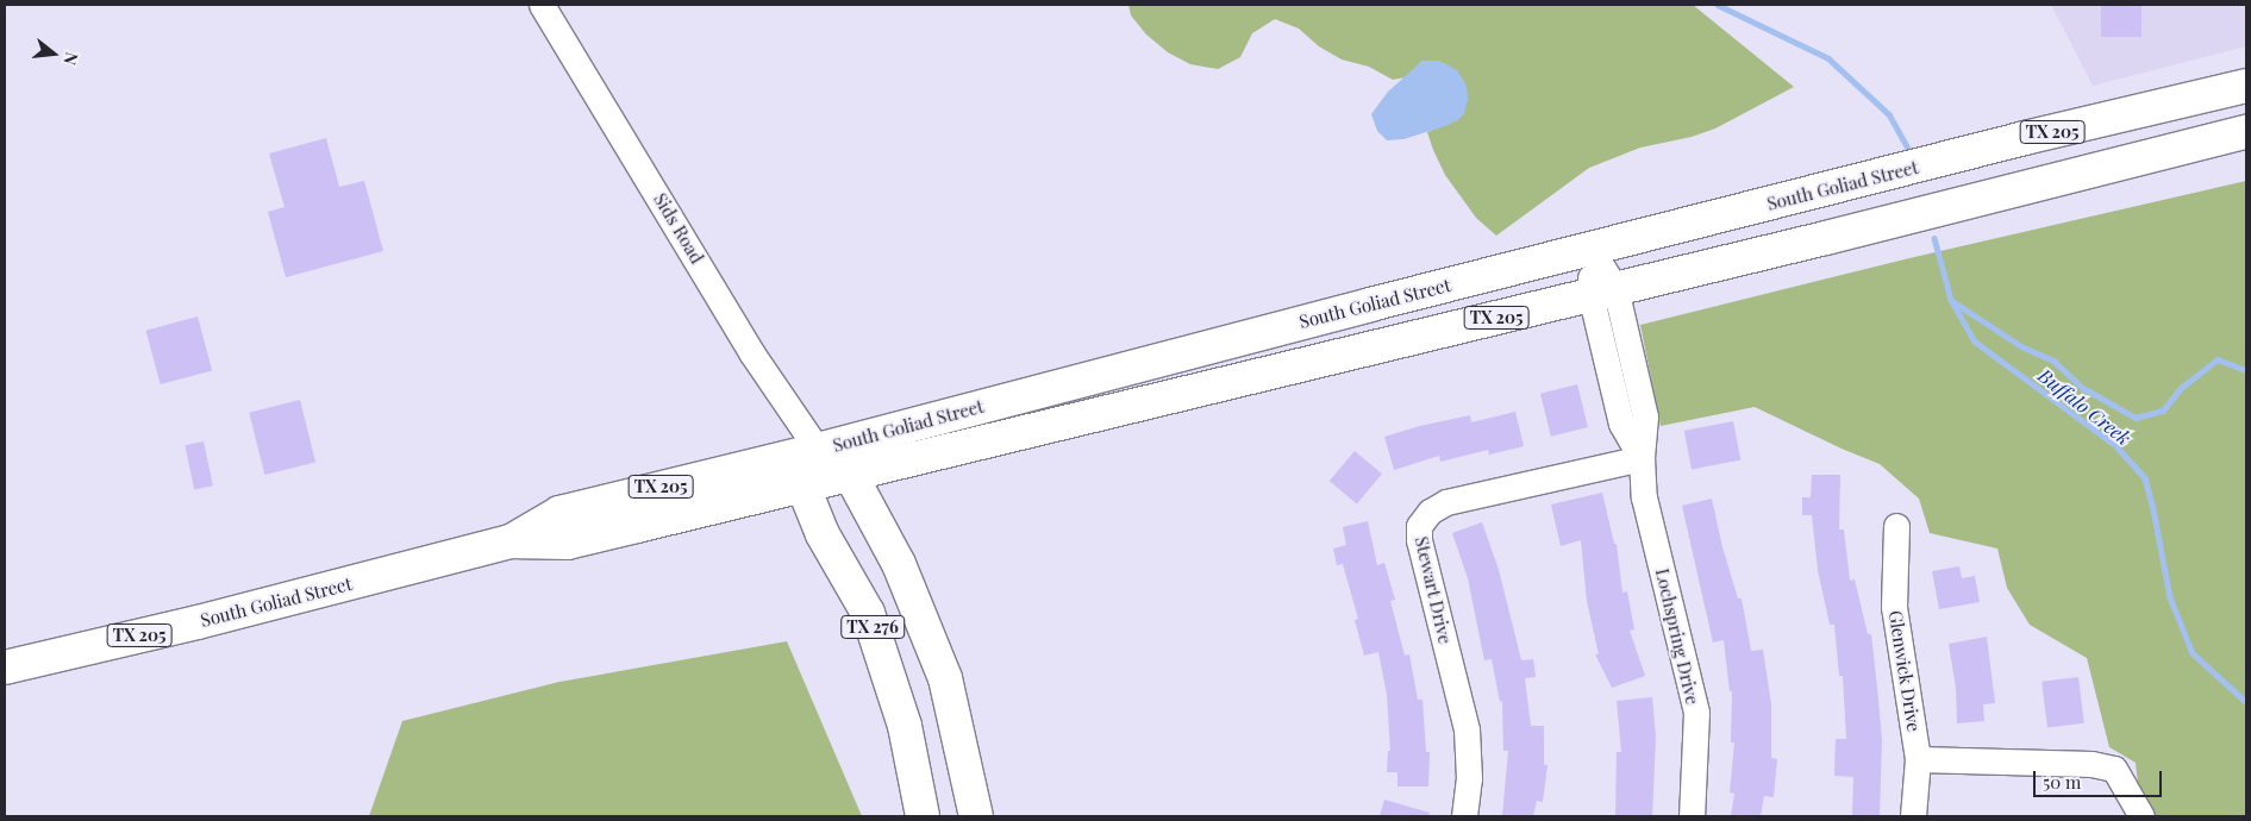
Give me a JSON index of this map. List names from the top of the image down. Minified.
{"streets":{"main road":["TX 205","South Goliad Street","TX 276"],"street":["Sids Road","Stewart Drive","Lochspring Drive","Glenwick Drive"]},"crossings":[["South Goliad Street","Sids Road"],["South Goliad Street","TX 276"],["South Goliad Street","Lochspring Drive"],["Sids Road","TX 276"],["Stewart Drive","Lochspring Drive"]],"water":["Buffalo Creek"],"scale_bar":"50 m","north":"right"}
